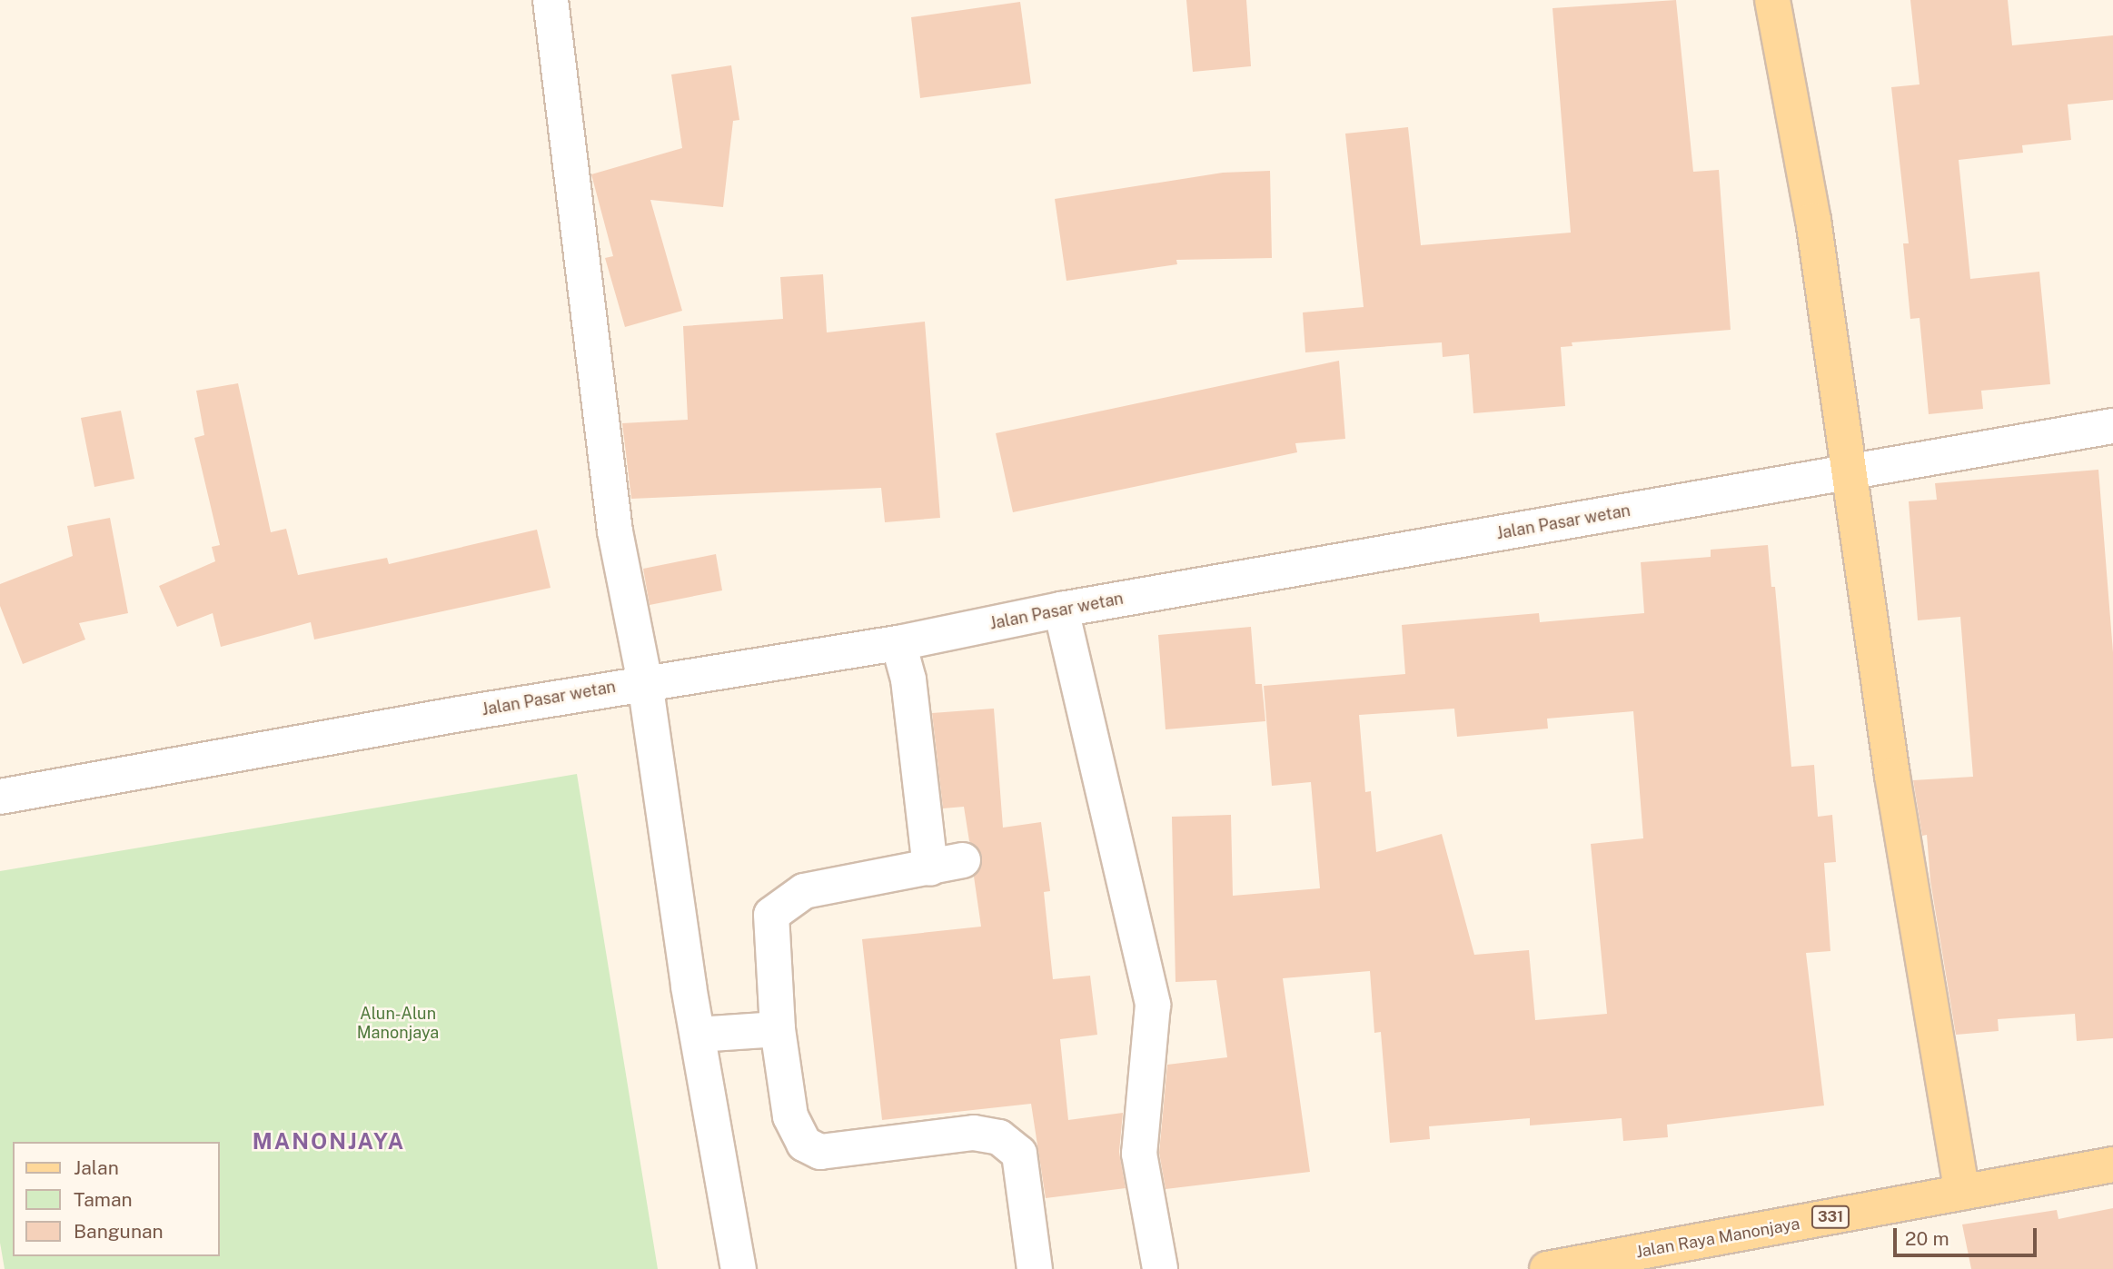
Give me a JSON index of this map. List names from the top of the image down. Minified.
{"streets":{"main road":["331","Jalan Raya Manonjaya"],"street":["Jalan Pasar wetan"]},"districts":["MANONJAYA"],"parks":["Alun-Alun Manonjaya"],"legend":["Jalan","Taman","Bangunan"],"scale_bar":"20 m"}
